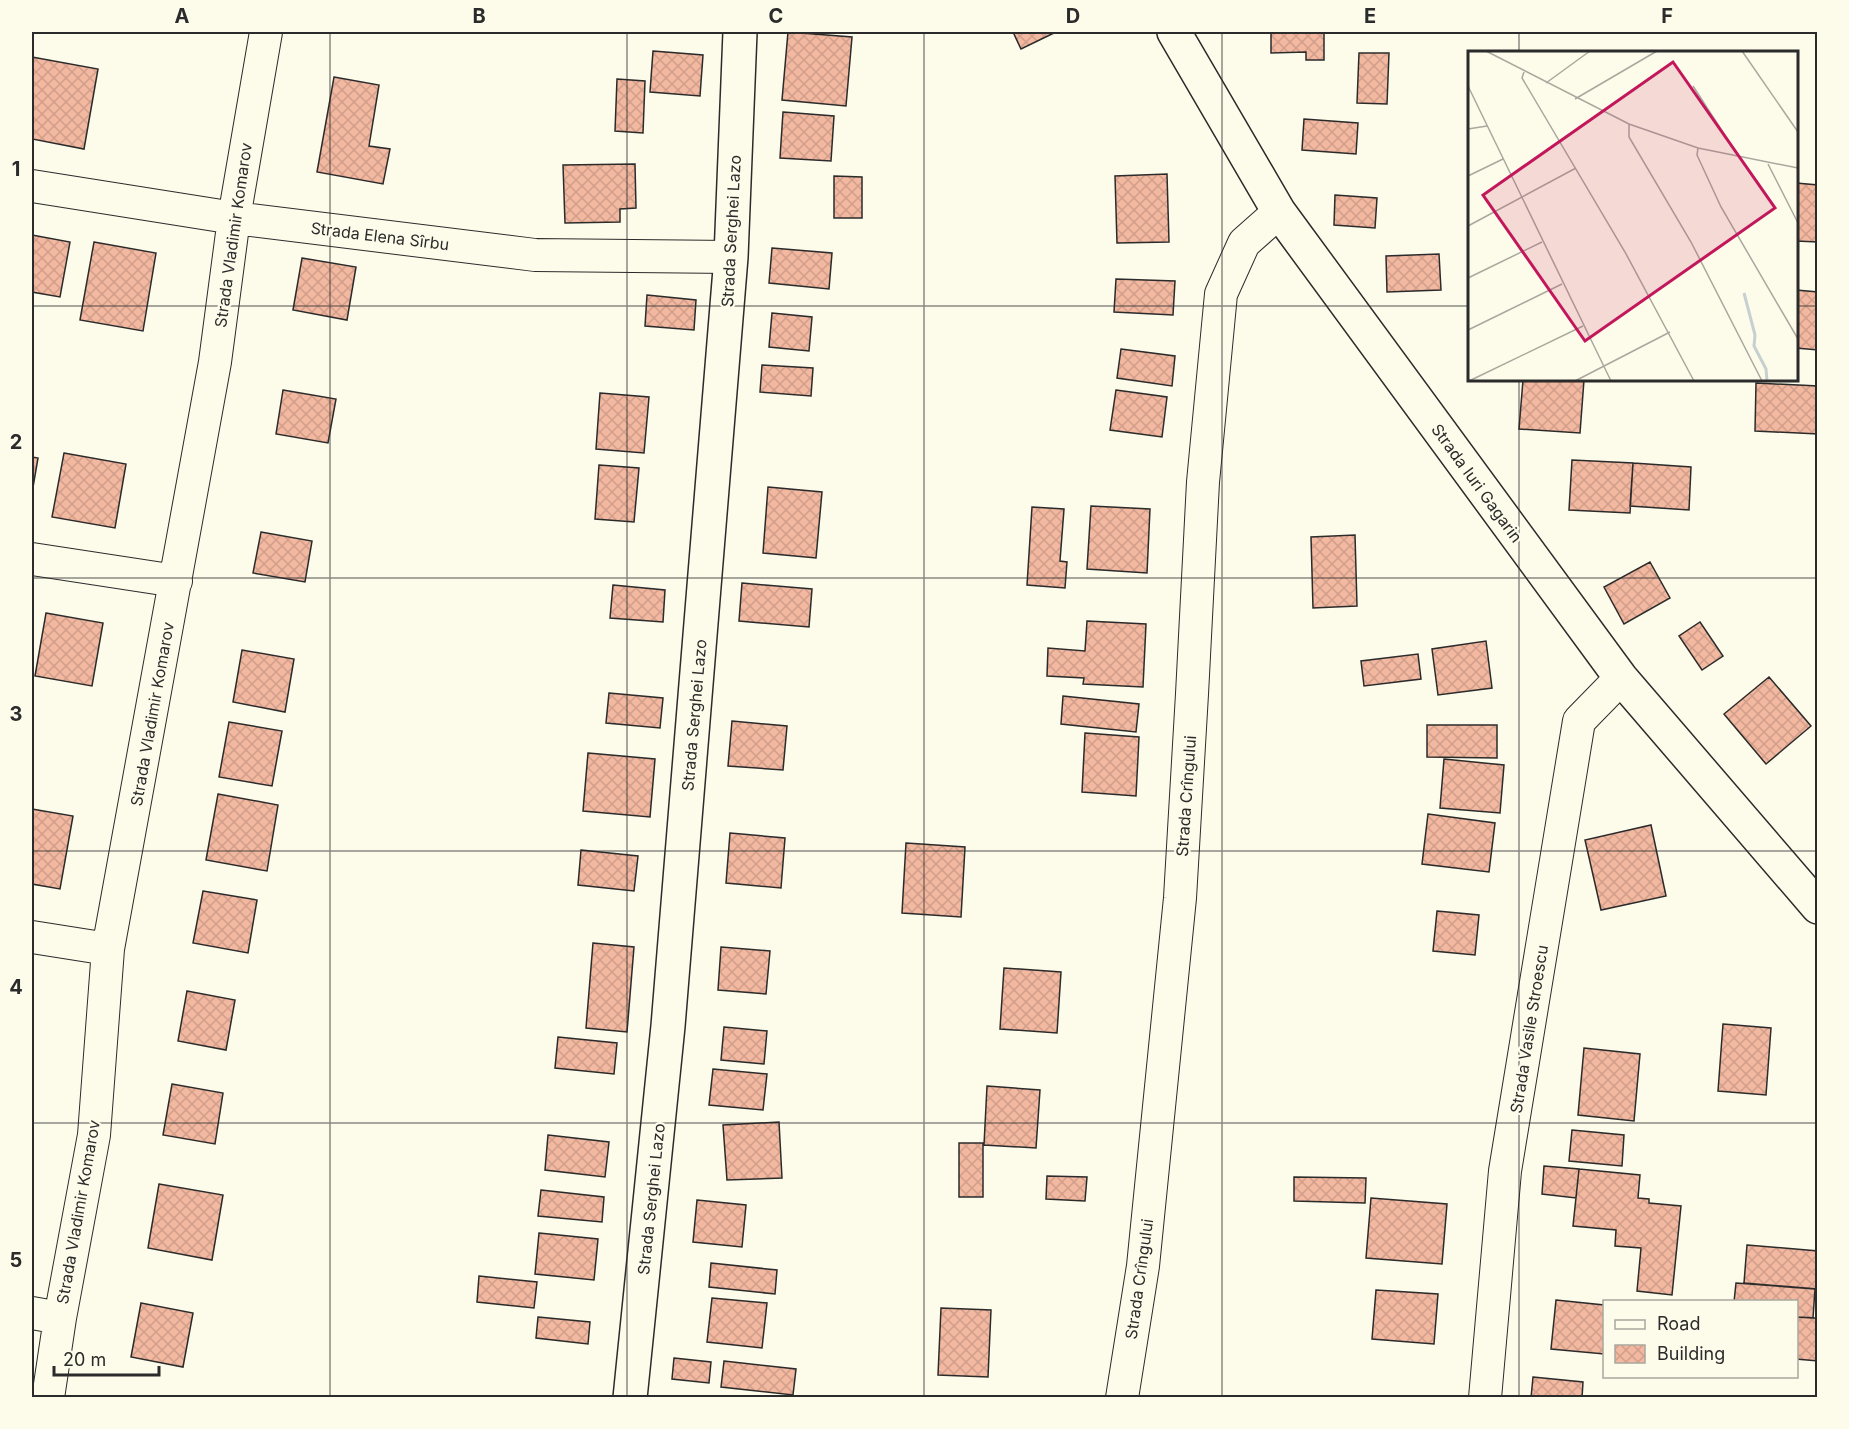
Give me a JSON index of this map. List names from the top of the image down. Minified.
{"streets":{"street":["Strada Serghei Lazo","Strada Vladimir Komarov","Strada Elena Sîrbu","Strada Iuri Gagarin","Strada Crîngului","Strada Vasile Stroescu"]},"crossings":[["Strada Serghei Lazo","Strada Elena Sîrbu"],["Strada Vladimir Komarov","Strada Elena Sîrbu"],["Strada Iuri Gagarin","Strada Crîngului"],["Strada Iuri Gagarin","Strada Vasile Stroescu"]],"legend":["Road","Building"],"scale_bar":"20 m","grid":{"columns":["A","B","C","D","E","F"],"rows":["1","2","3","4","5"]}}
